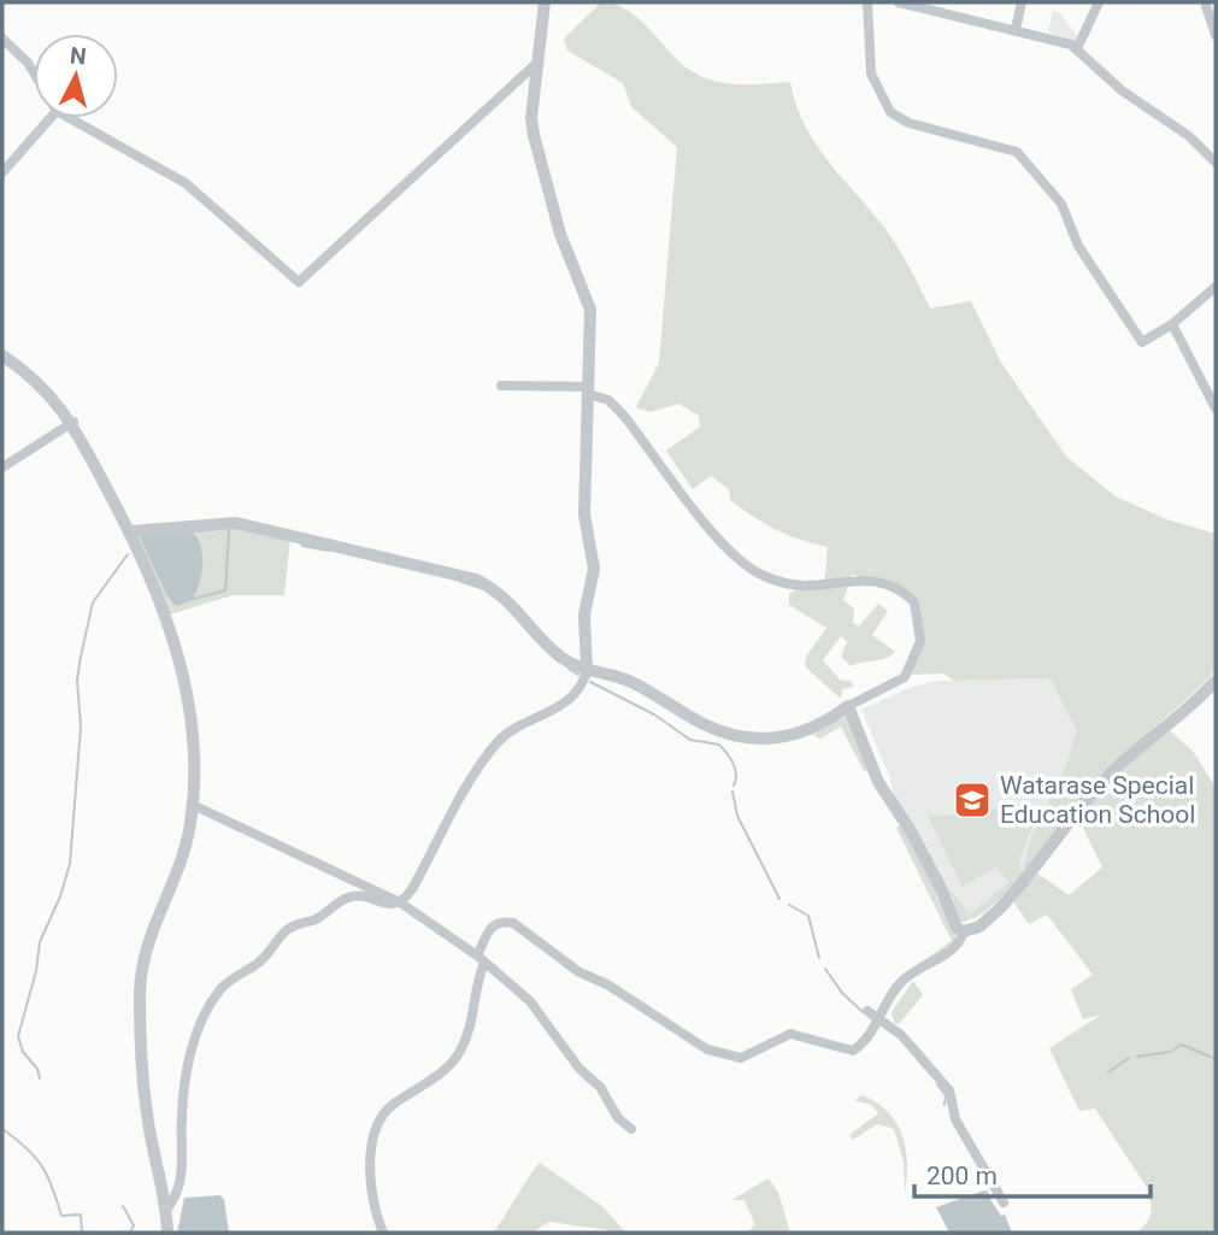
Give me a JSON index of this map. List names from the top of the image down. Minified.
{"places":{"school or university":["Watarase Special Education School"]},"scale_bar":"200 m","north":"top"}
